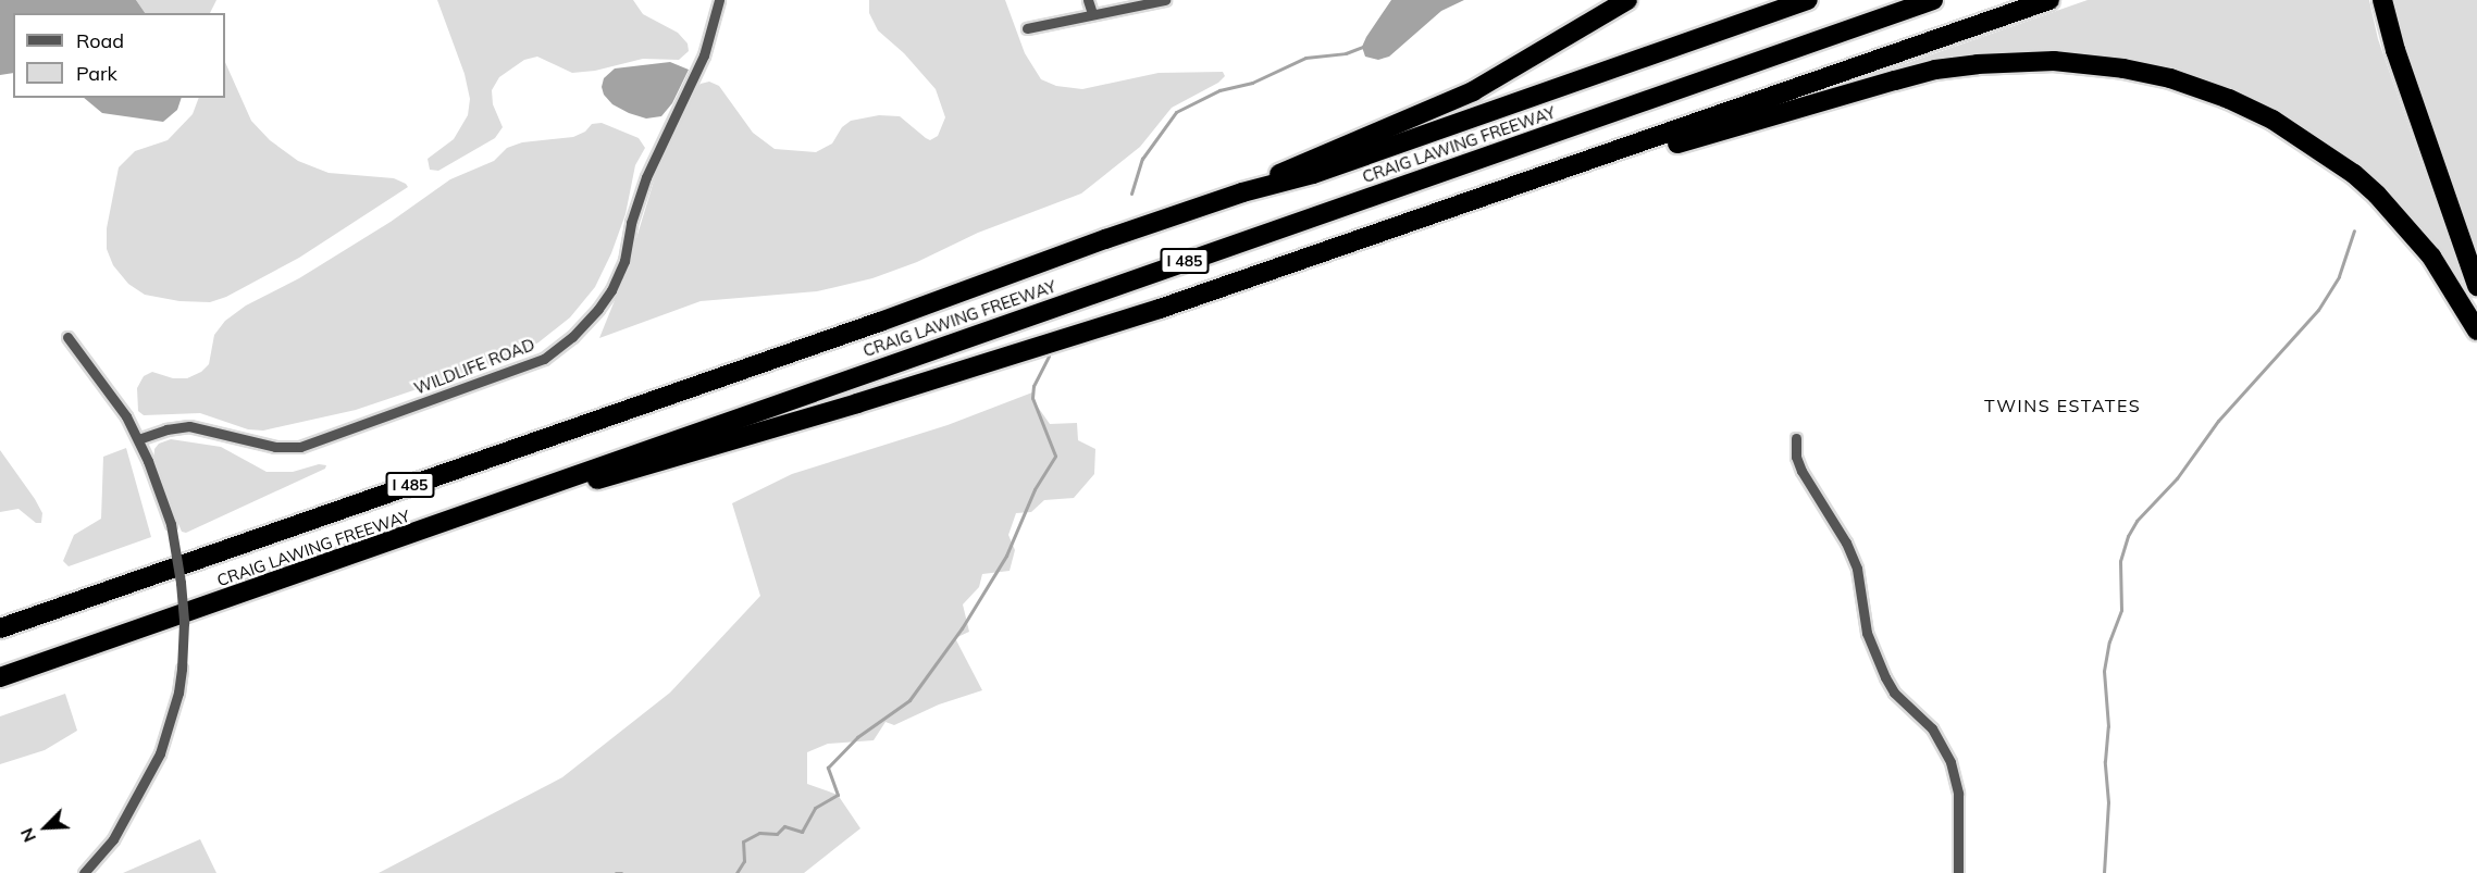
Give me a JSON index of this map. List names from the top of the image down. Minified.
{"streets":{"highway":["CRAIG LAWING FREEWAY","I 485"],"street":["WILDLIFE ROAD"]},"districts":["TWINS ESTATES"],"legend":["Road","Park"],"north":"bottom left"}
